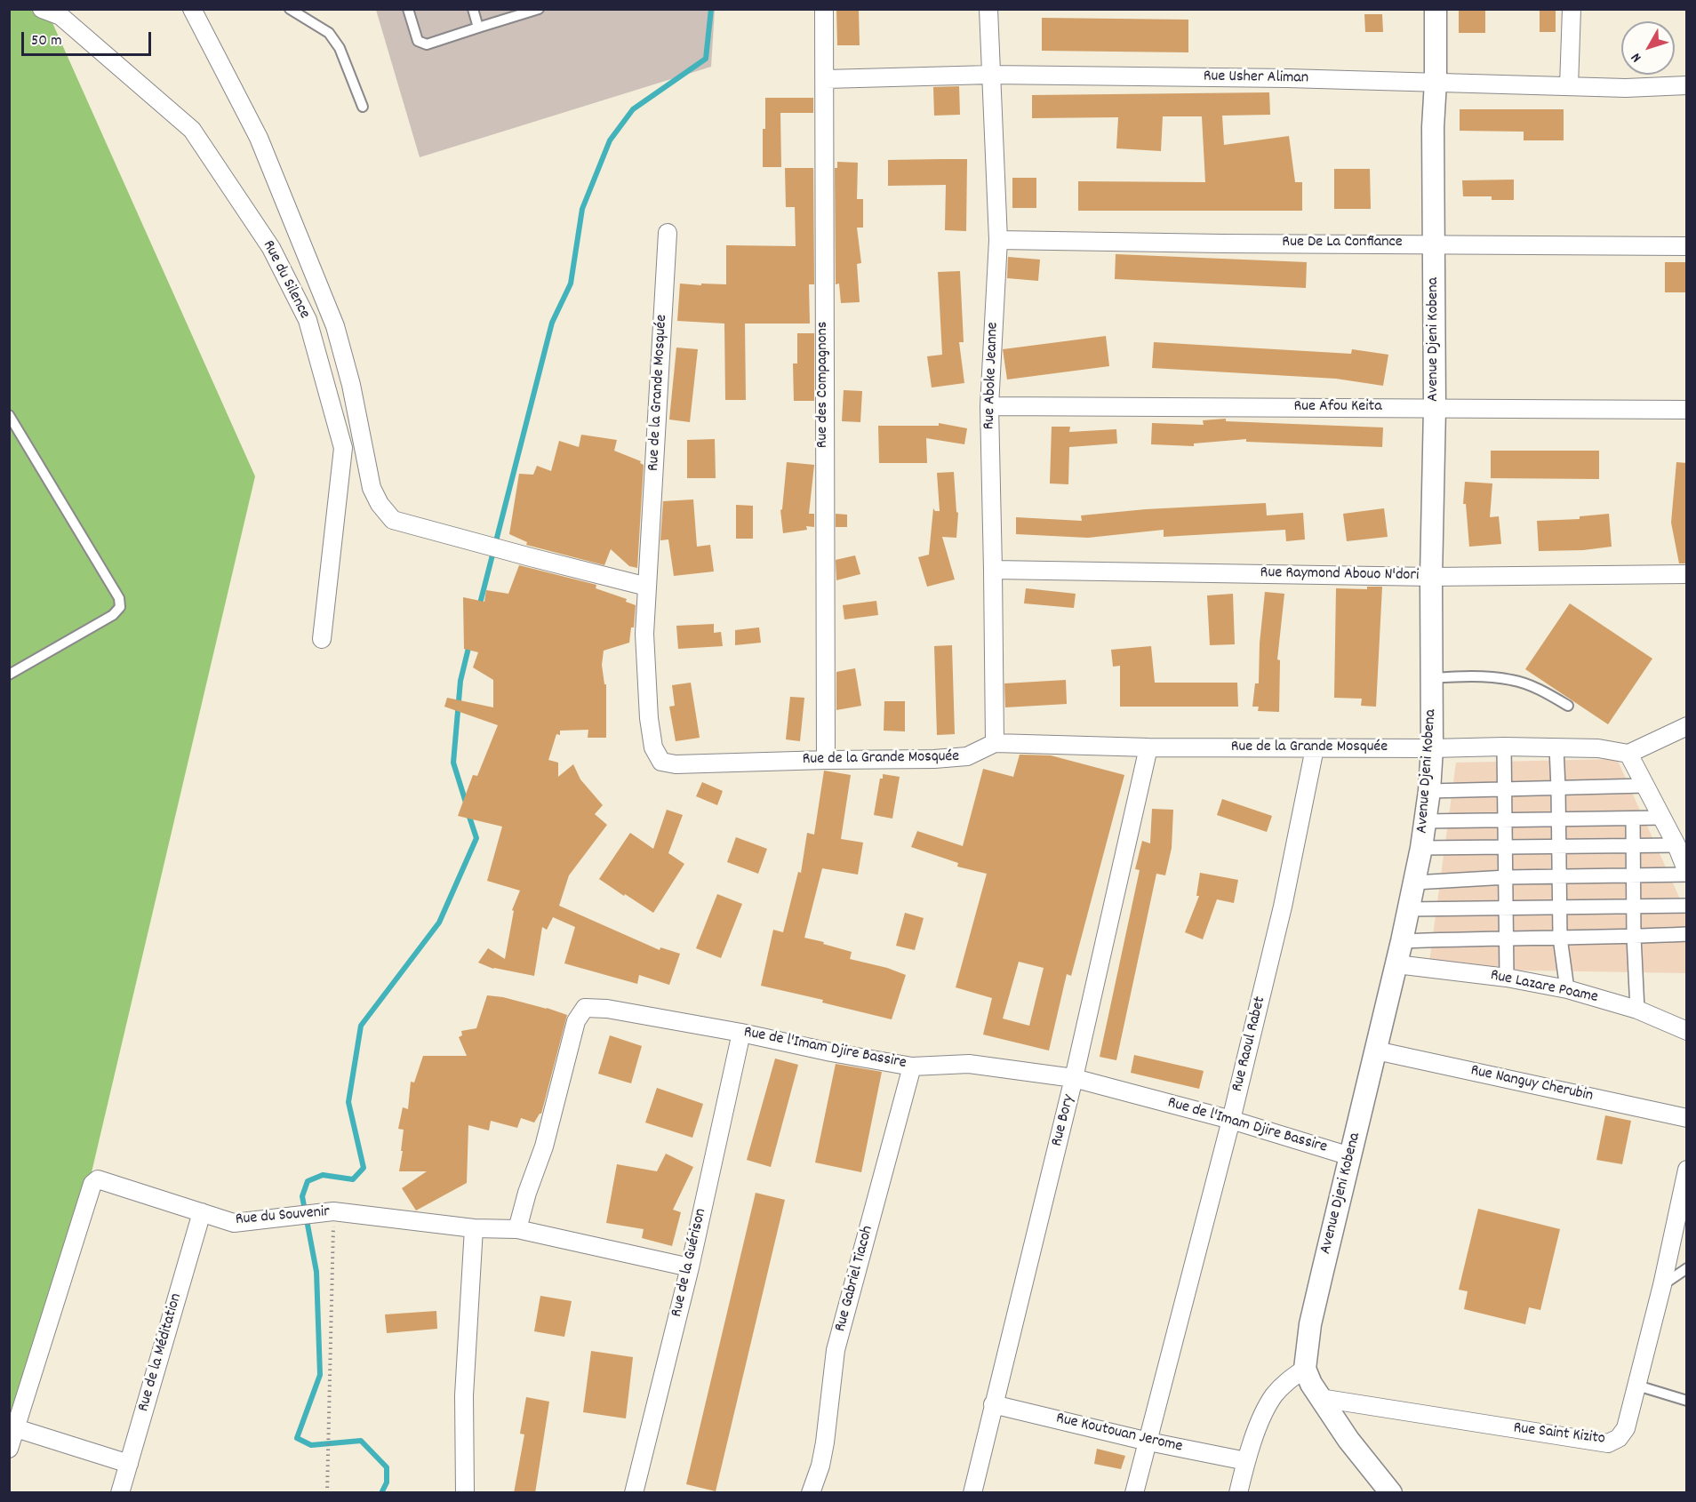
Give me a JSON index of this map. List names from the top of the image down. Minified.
{"streets":{"street":["Rue Usher Aliman","Rue De La Confiance","Rue du Silence","Avenue Djeni Kobena","Rue Aboke Jeanne","Rue des Compagnons","Rue de la Grande Mosquée","Rue Afou Keita","Rue Raymond Abouo N'dori","Rue Lazare Poame","Rue Raoul Rabet","Rue de l'Imam Djire Bassire","Rue Nanguy Cherubin","Rue Bory","Rue du Souvenir","Rue de la Guérison","Rue Gabriel Tiacoh","Rue de la Méditation","Rue Koutouan Jerome","Rue Saint Kizito"]},"crossings":[["Rue Usher Aliman","Avenue Djeni Kobena"],["Rue Usher Aliman","Rue Aboke Jeanne"],["Rue Usher Aliman","Rue des Compagnons"],["Rue De La Confiance","Avenue Djeni Kobena"],["Rue De La Confiance","Rue Aboke Jeanne"],["Avenue Djeni Kobena","Rue de la Grande Mosquée"],["Avenue Djeni Kobena","Rue Afou Keita"],["Avenue Djeni Kobena","Rue Raymond Abouo N'dori"],["Avenue Djeni Kobena","Rue Lazare Poame"],["Avenue Djeni Kobena","Rue de l'Imam Djire Bassire"],["Avenue Djeni Kobena","Rue Nanguy Cherubin"],["Rue Aboke Jeanne","Rue de la Grande Mosquée"],["Rue Aboke Jeanne","Rue Afou Keita"],["Rue Aboke Jeanne","Rue Raymond Abouo N'dori"],["Rue des Compagnons","Rue de la Grande Mosquée"],["Rue de la Grande Mosquée","Rue Raoul Rabet"],["Rue de la Grande Mosquée","Rue Bory"],["Rue Raoul Rabet","Rue de l'Imam Djire Bassire"],["Rue Raoul Rabet","Rue Koutouan Jerome"],["Rue de l'Imam Djire Bassire","Rue Bory"],["Rue de l'Imam Djire Bassire","Rue du Souvenir"],["Rue de l'Imam Djire Bassire","Rue de la Guérison"],["Rue de l'Imam Djire Bassire","Rue Gabriel Tiacoh"],["Rue Bory","Rue Koutouan Jerome"],["Rue du Souvenir","Rue de la Guérison"],["Rue du Souvenir","Rue de la Méditation"]],"scale_bar":"50 m","north":"bottom left"}
